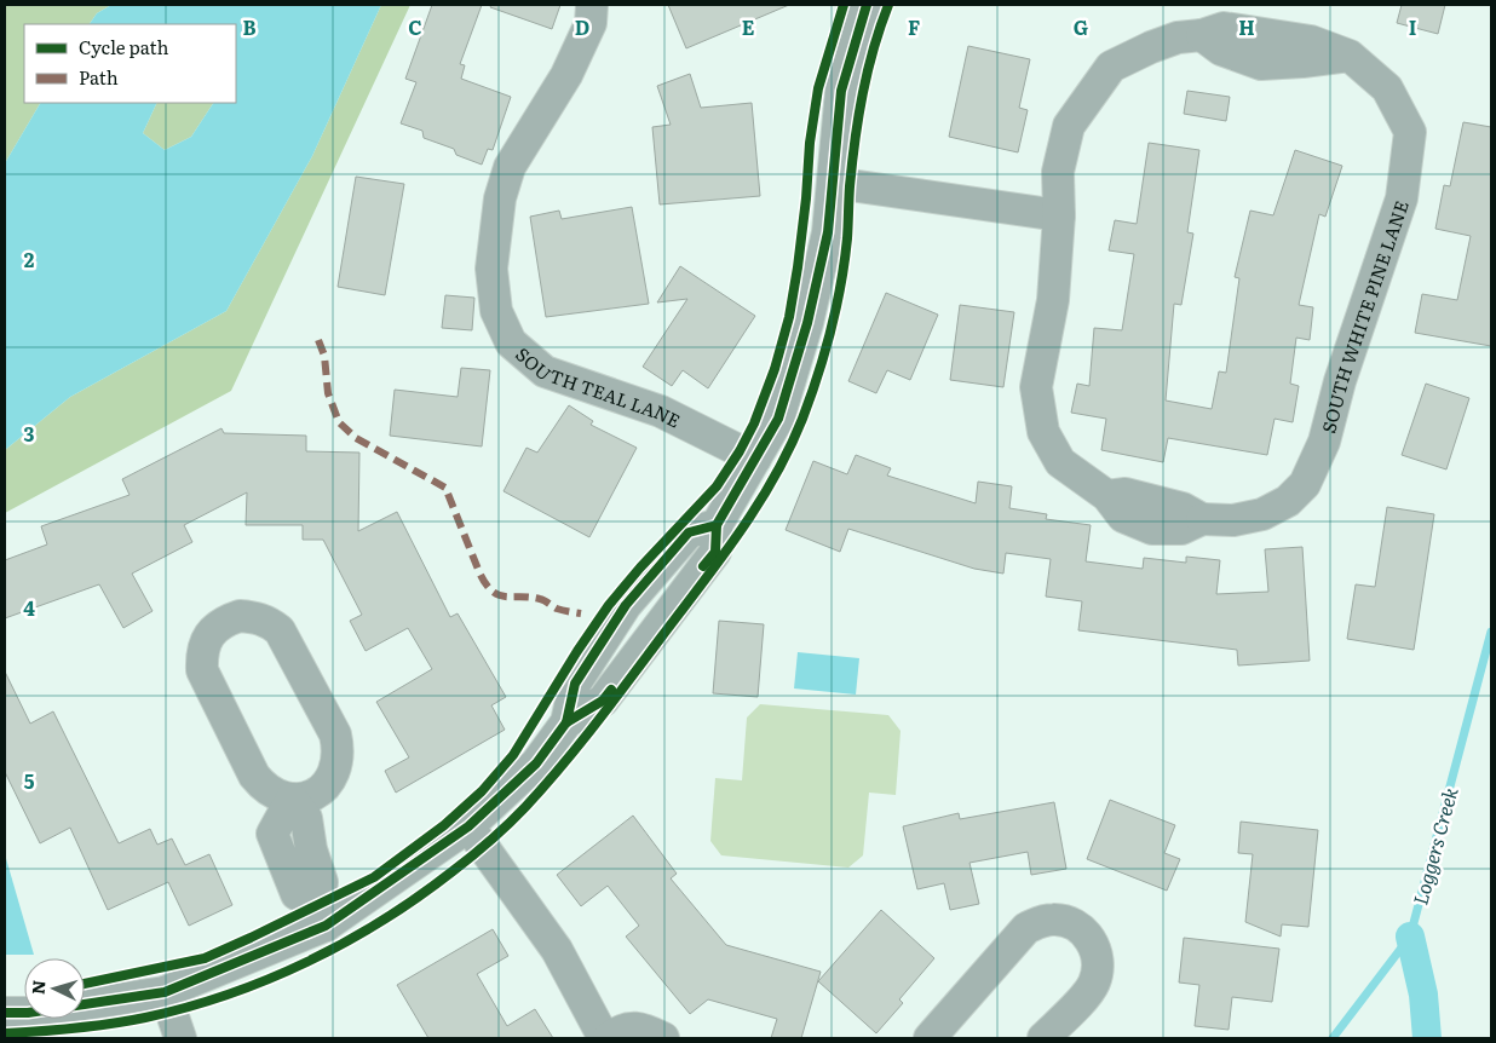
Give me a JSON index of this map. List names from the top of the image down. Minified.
{"streets":{"street":["SOUTH WHITE PINE LANE","SOUTH TEAL LANE"]},"water":["Loggers Creek"],"legend":["Cycle path","Path"],"north":"left","grid":{"columns":["B","C","D","E","F","G","H","I"],"rows":["2","3","4","5"]}}
